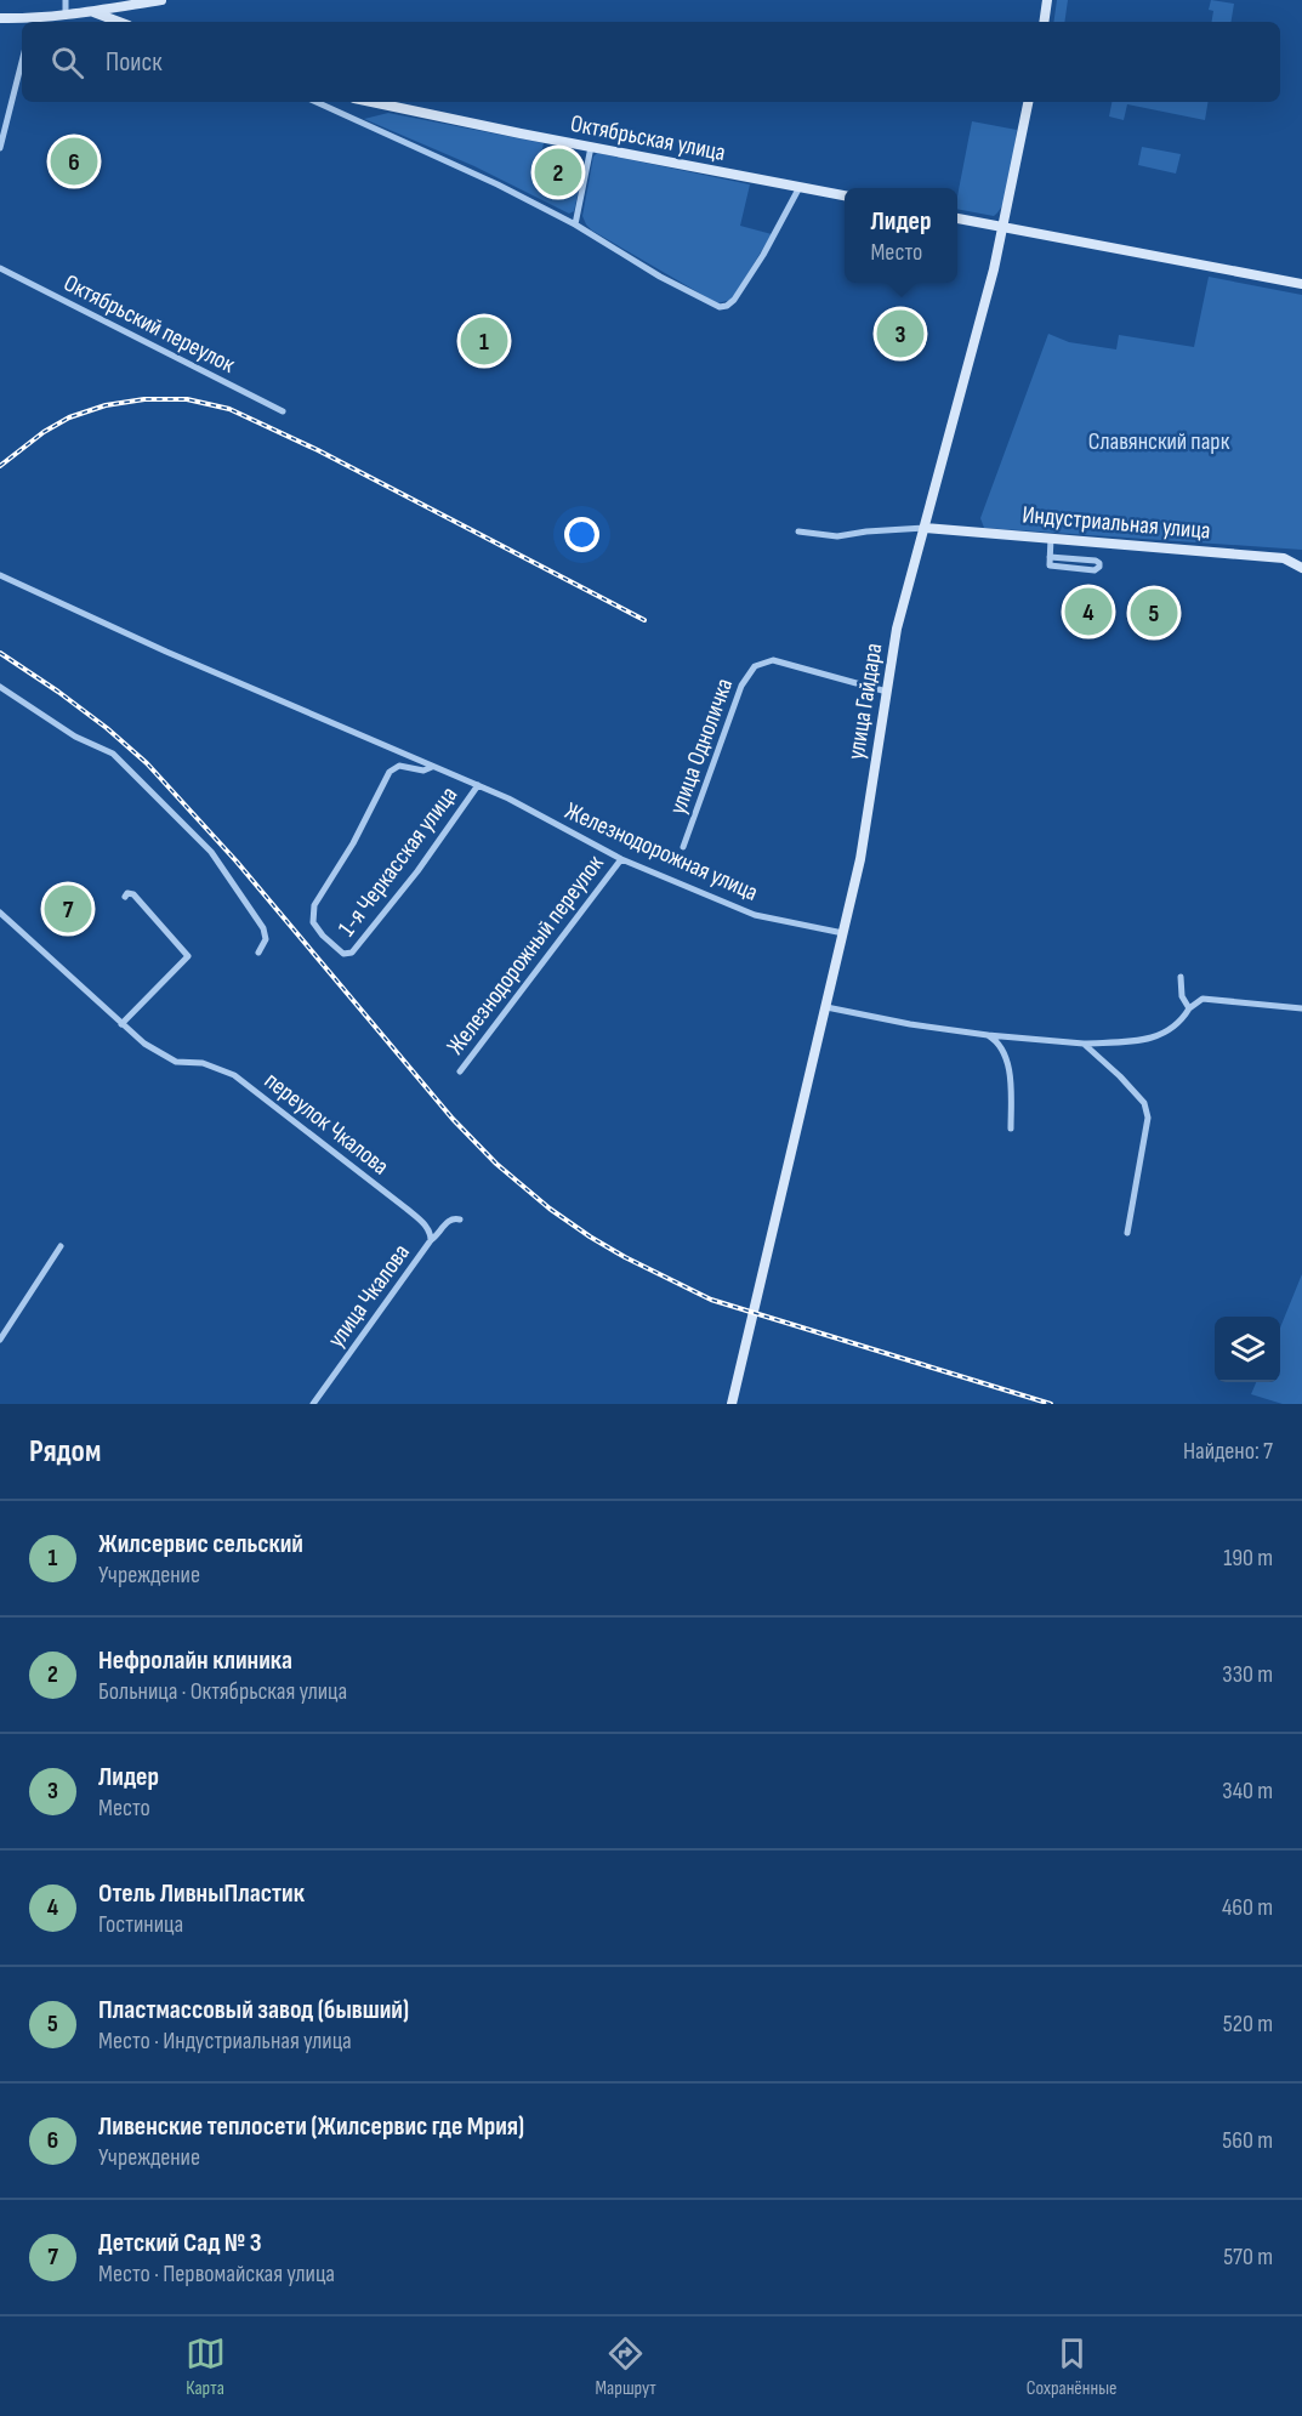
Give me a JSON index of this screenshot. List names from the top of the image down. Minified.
{"streets":{"street":["Октябрьская улица","Октябрьский переулок","Индустриальная улица","улица Гайдара","улица Одноличка","Железнодорожная улица","1-я Черкасская улица","Железнодорожный переулок","переулок Чкалова","улица Чкалова"]},"crossings":[["Индустриальная улица","улица Гайдара"],["улица Гайдара","улица Одноличка"],["улица Гайдара","Железнодорожная улица"],["Железнодорожная улица","1-я Черкасская улица"],["Железнодорожная улица","Железнодорожный переулок"],["переулок Чкалова","улица Чкалова"]],"parks":["Славянский парк"],"page":{"search":"Поиск","pins":["6","2","3","1","4","5","7"],"popup":["Лидер","Место"],"heading":["Рядом","Найдено: 7"],"list":[{"mark":"1","name":"Жилсервис сельский","note":"Учреждение","value":"190 m"},{"mark":"2","name":"Нефролайн клиника","note":"Больница · Октябрьская улица","value":"330 m"},{"mark":"3","name":"Лидер","note":"Место","value":"340 m"},{"mark":"4","name":"Отель ЛивныПластик","note":"Гостиница","value":"460 m"},{"mark":"5","name":"Пластмассовый завод (бывший)","note":"Место · Индустриальная улица","value":"520 m"},{"mark":"6","name":"Ливенские теплосети (Жилсервис где Мрия)","note":"Учреждение","value":"560 m"},{"mark":"7","name":"Детский Сад № 3","note":"Место · Первомайская улица","value":"570 m"}],"nav":["Карта","Маршрут","Сохранённые"]}}
